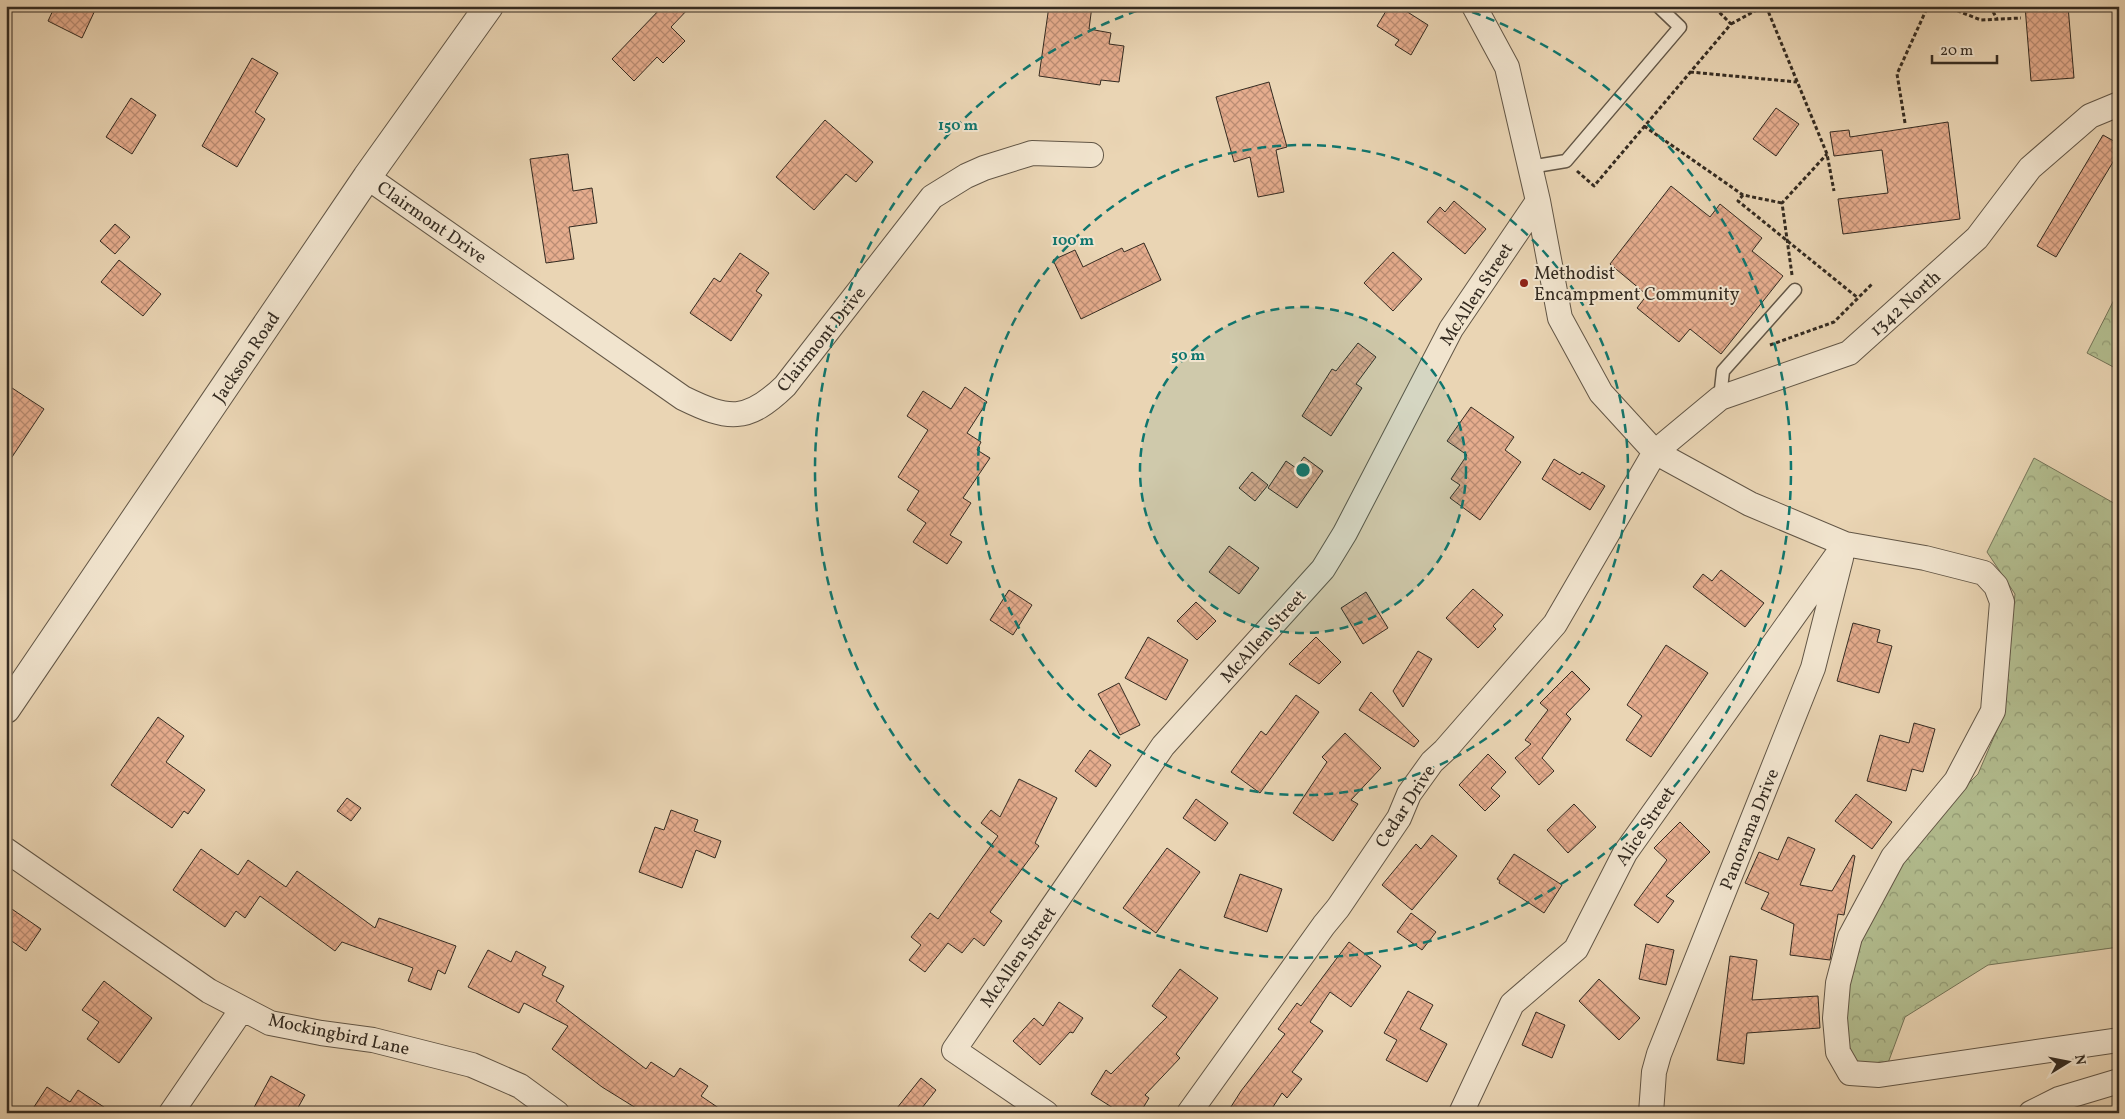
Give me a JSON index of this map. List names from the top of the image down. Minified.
{"streets":{"street":["Clairmont Drive","McAllen Street","1342 North","Jackson Road","Cedar Drive","Alice Street","Panorama Drive","Mockingbird Lane"]},"crossings":[["Clairmont Drive","Jackson Road"],["1342 North","Cedar Drive"],["Alice Street","Panorama Drive"]],"places":["Methodist Encampment Community"],"scale_bar":"20 m","north":"right","rings":["150 m","100 m","50 m"]}
